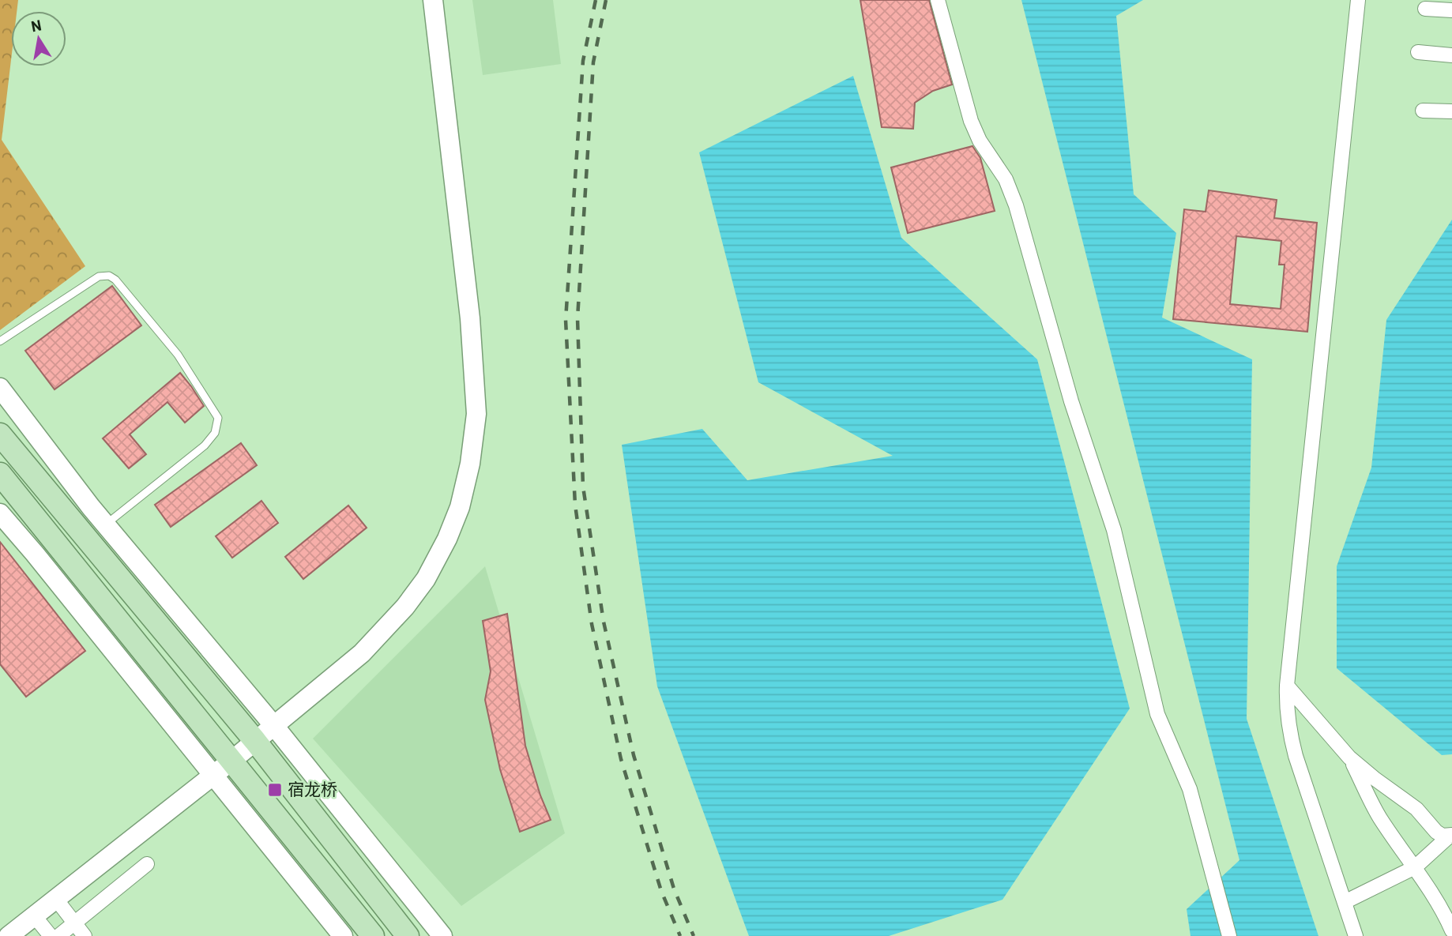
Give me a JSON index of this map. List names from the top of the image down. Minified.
{"places":{"transit":["宿龙桥"]},"north":"top"}
